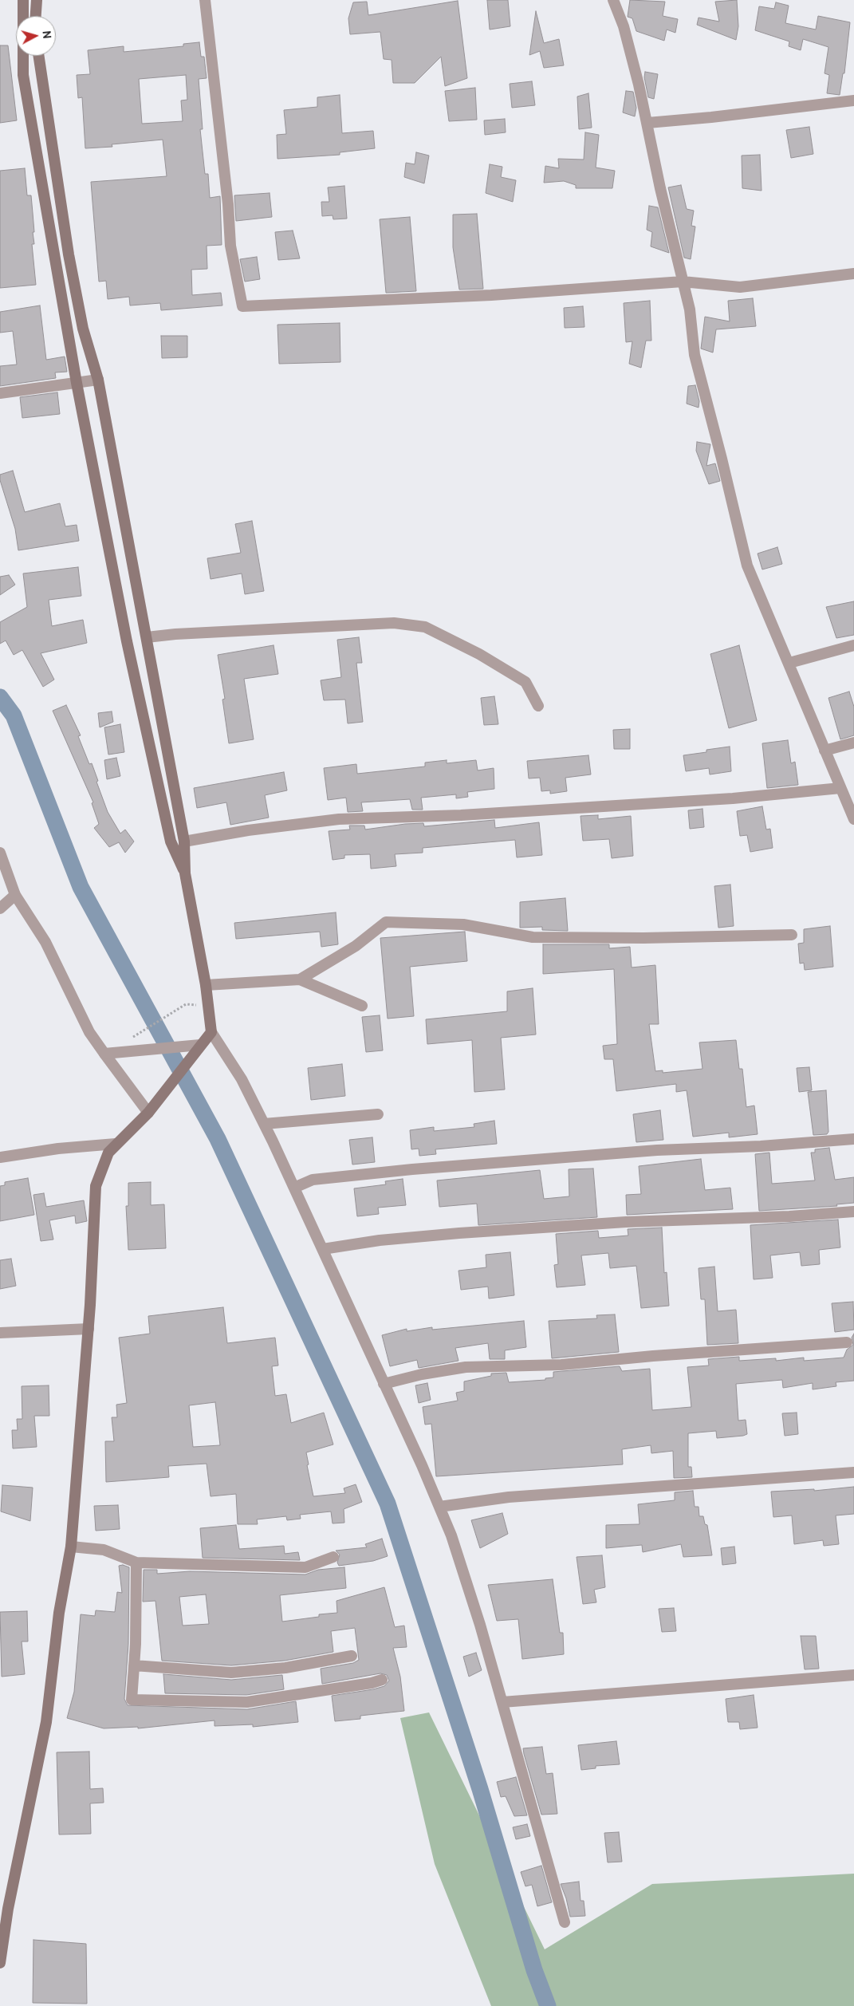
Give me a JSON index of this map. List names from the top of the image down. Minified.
{"north":"right"}
